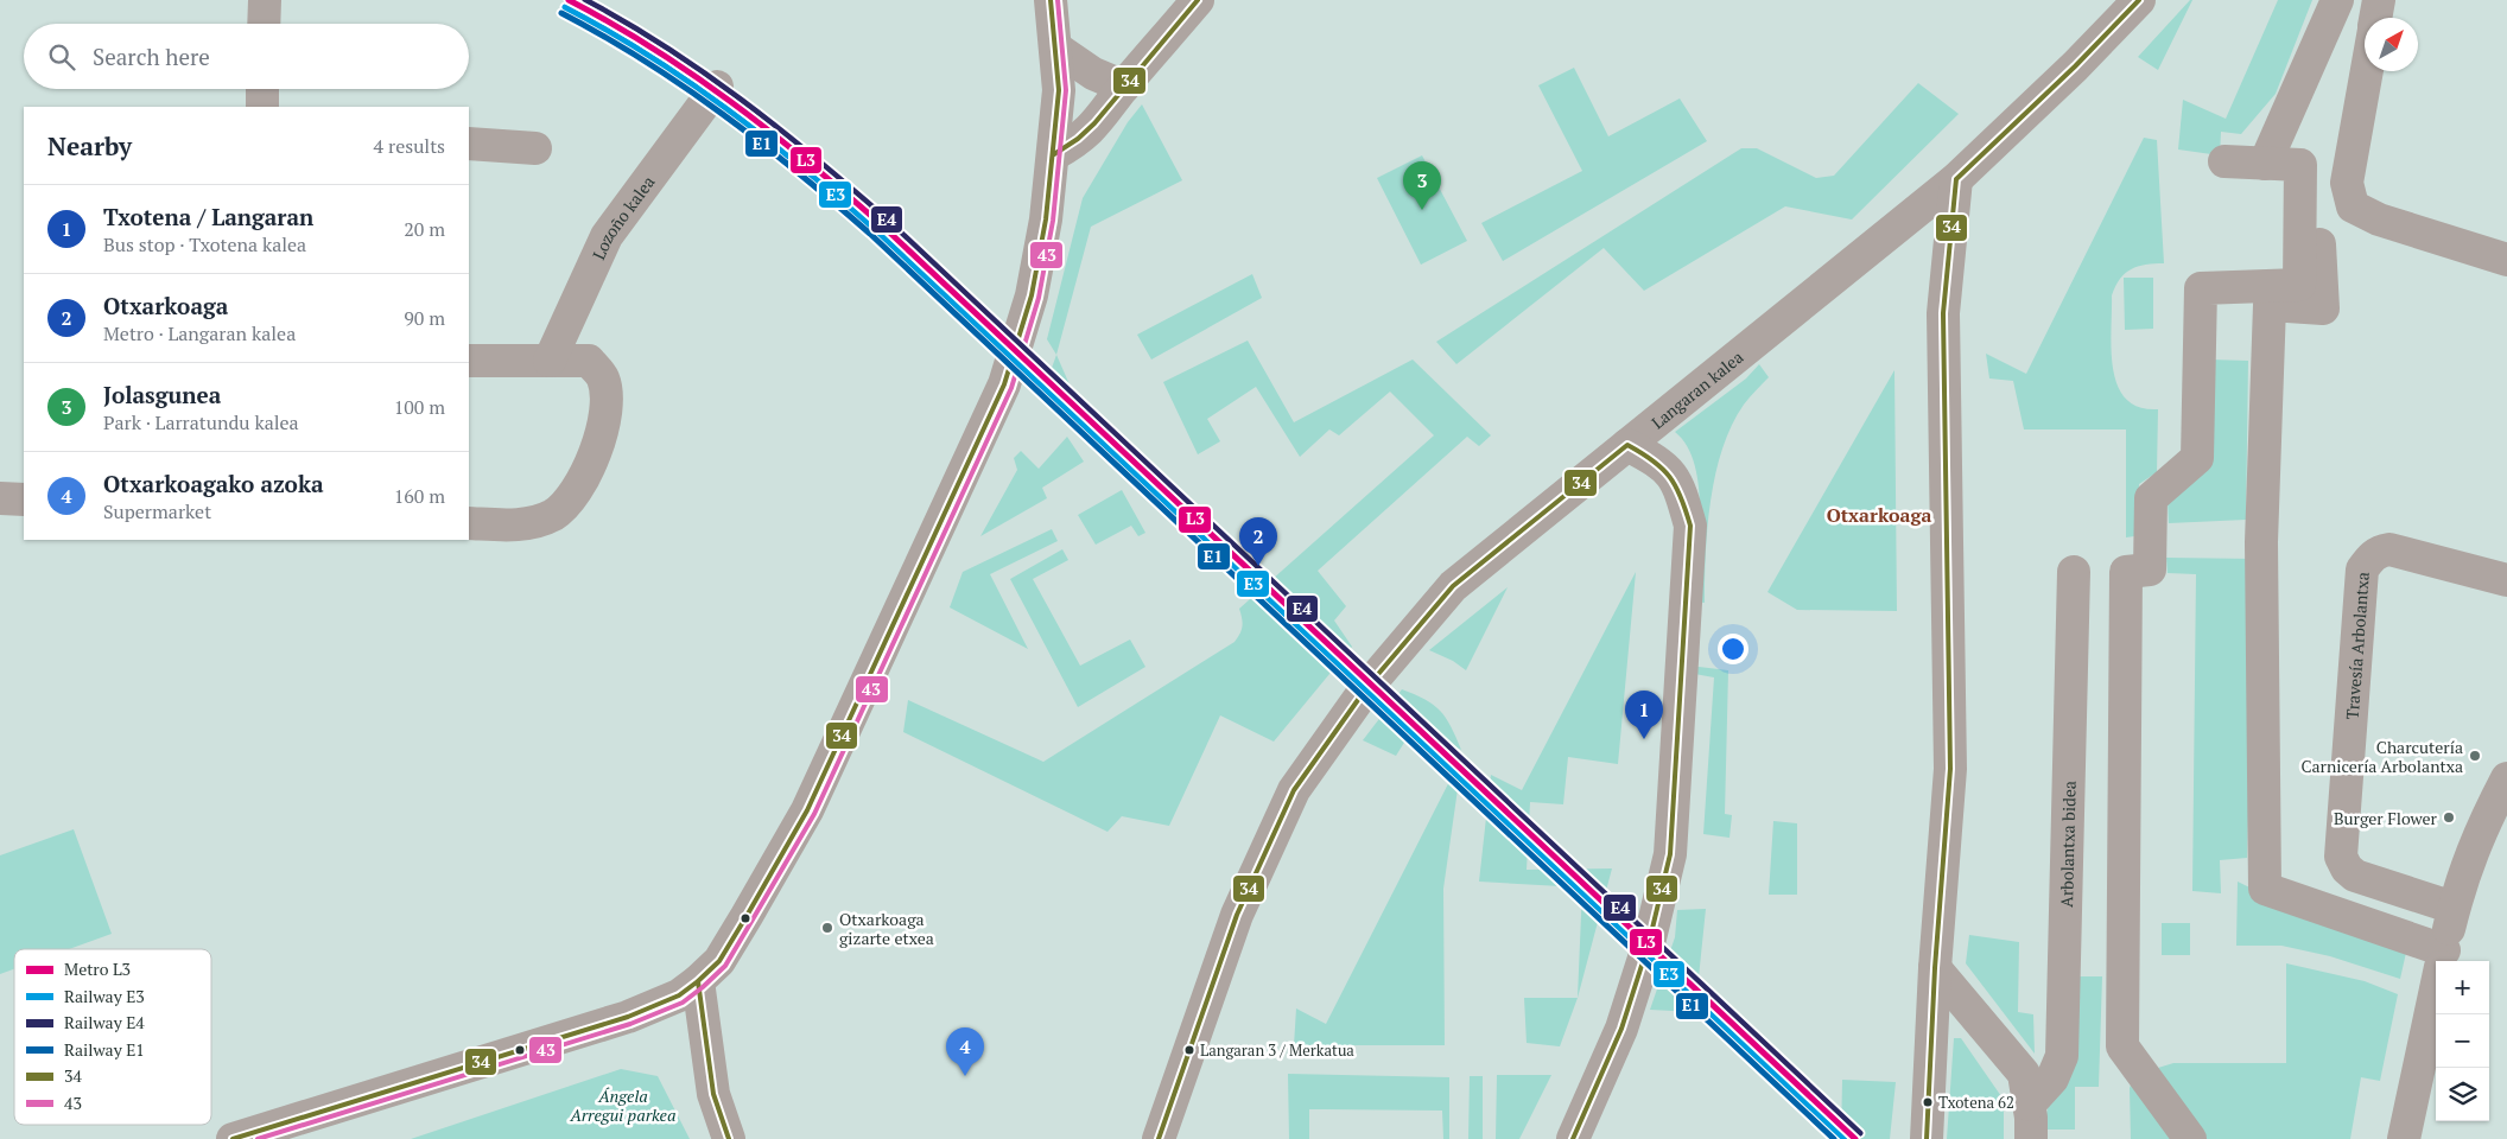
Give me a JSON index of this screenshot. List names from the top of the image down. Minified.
{"streets":{"street":["Lozoño kalea","Langaran kalea","Travesía Arbolantxa","Arbolantxa bidea"]},"districts":["Otxarkoaga"],"parks":["Ángela Arregui parkea"],"places":["Charcutería Carnicería Arbolantxa","Burger Flower","Otxarkoaga gizarte etxea","Langaran 3 / Merkatua","Txotena 62"],"lines":["metro line L3","rail line E4","transit line 34","transit line 43","rail line E3","rail line E1"],"legend":["Metro L3","Railway E3","Railway E4","Railway E1","34","43"],"north":"top right","page":{"search":"Search here","heading":["Nearby","4 results"],"pins":["3","2","1","4"],"list":[{"mark":"1","name":"Txotena / Langaran","note":"Bus stop · Txotena kalea","value":"20 m"},{"mark":"2","name":"Otxarkoaga","note":"Metro · Langaran kalea","value":"90 m"},{"mark":"3","name":"Jolasgunea","note":"Park · Larratundu kalea","value":"100 m"},{"mark":"4","name":"Otxarkoagako azoka","note":"Supermarket","value":"160 m"}],"map_buttons":["+","−"]}}
